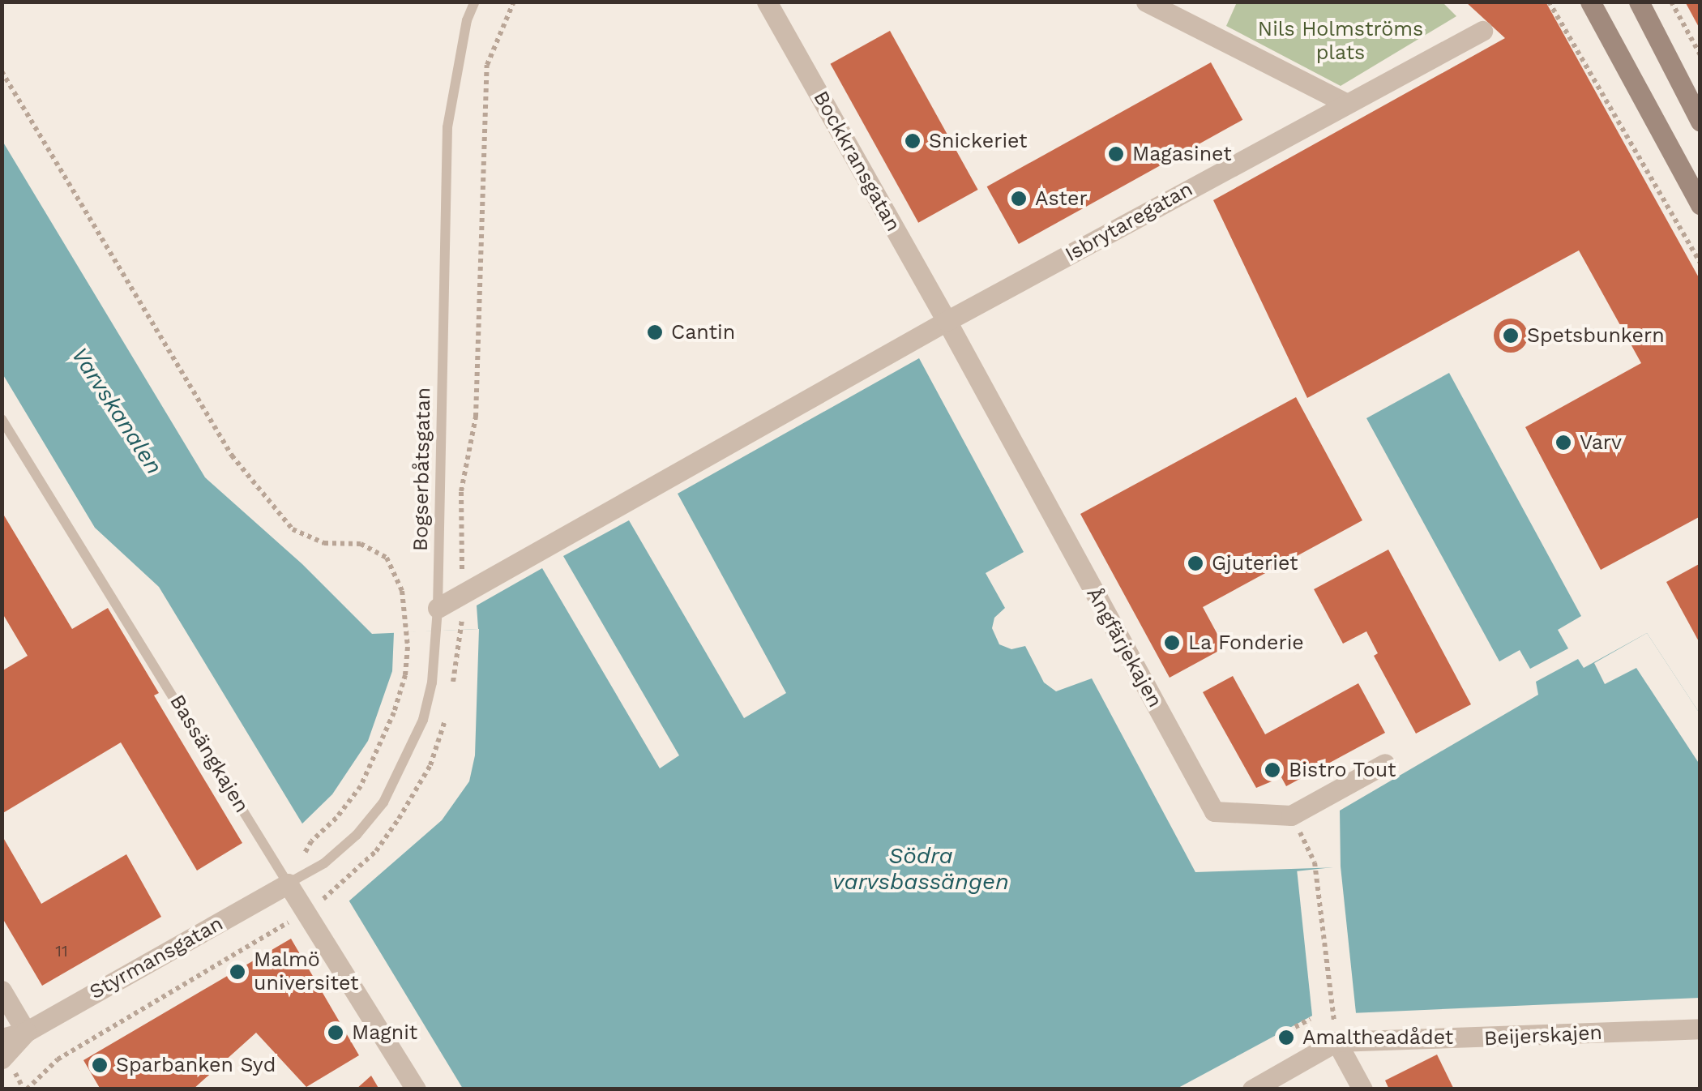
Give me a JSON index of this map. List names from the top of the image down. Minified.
{"streets":{"street":["Bockkransgatan","Isbrytaregatan","Ångfärjekajen","Bassängkajen","Styrmansgatan","Beijerskajen"],"lane":["Bogserbåtsgatan"]},"crossings":[["Bockkransgatan","Isbrytaregatan"],["Bockkransgatan","Ångfärjekajen"],["Isbrytaregatan","Bogserbåtsgatan"],["Isbrytaregatan","Ångfärjekajen"],["Bogserbåtsgatan","Bassängkajen"],["Bogserbåtsgatan","Styrmansgatan"],["Bassängkajen","Styrmansgatan"]],"water":["Varvskanalen","Södra varvsbassängen"],"parks":["Nils Holmströms plats"],"places":["Snickeriet","Magasinet","Aster","Cantin","Spetsbunkern","Varv","Gjuteriet","La Fonderie","Bistro Tout","Malmö universitet","Magnit","Amaltheadådet","Sparbanken Syd"],"house_numbers":["11"]}
